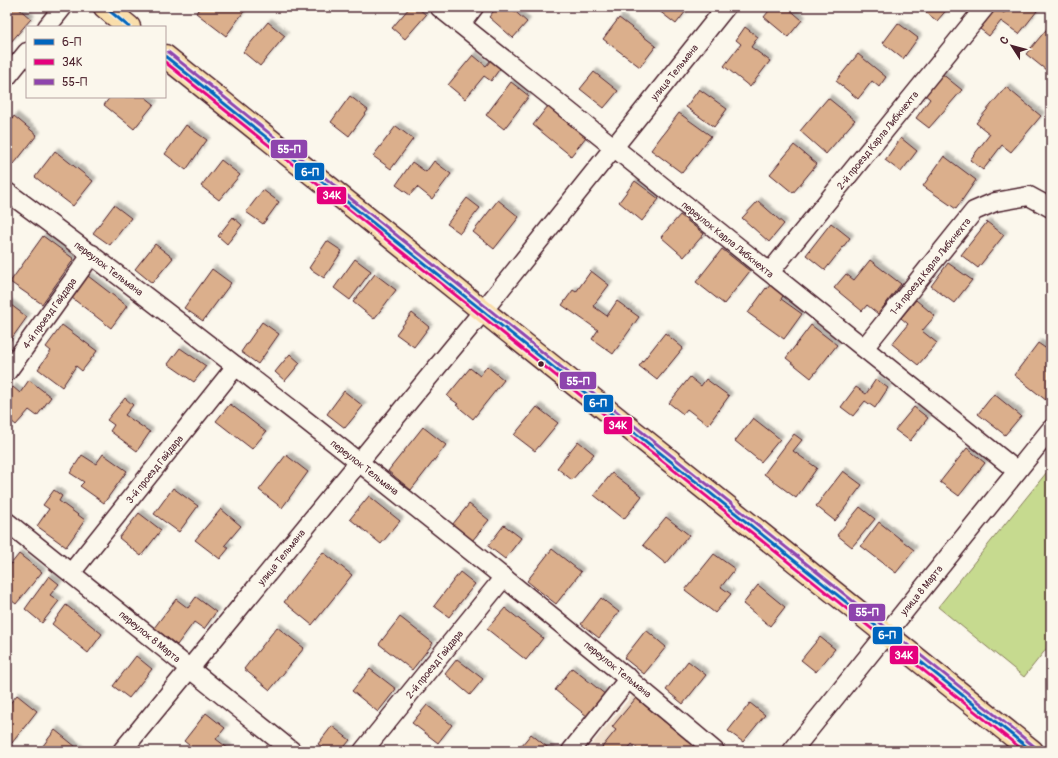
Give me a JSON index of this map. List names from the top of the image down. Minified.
{"streets":{"street":["улица Тельмана","2-й проезд Карла Либкнехта","переулок Карла Либкнехта","1-й проезд Карла Либкнехта","переулок Тельмана","4-й проезд Гайдара","3-й проезд Гайдара","улица 8 Марта","переулок 8 Марта","2-й проезд Гайдара"]},"crossings":[["улица Тельмана","переулок Карла Либкнехта"],["улица Тельмана","переулок Тельмана"],["улица Тельмана","переулок 8 Марта"],["2-й проезд Карла Либкнехта","переулок Карла Либкнехта"],["переулок Карла Либкнехта","1-й проезд Карла Либкнехта"],["переулок Карла Либкнехта","улица 8 Марта"],["переулок Тельмана","4-й проезд Гайдара"],["переулок Тельмана","3-й проезд Гайдара"],["переулок Тельмана","2-й проезд Гайдара"],["3-й проезд Гайдара","переулок 8 Марта"]],"lines":["transit line 6-П","transit line 55-П","transit line 34К"],"legend":["6-П","34К","55-П"],"north":"top left"}
